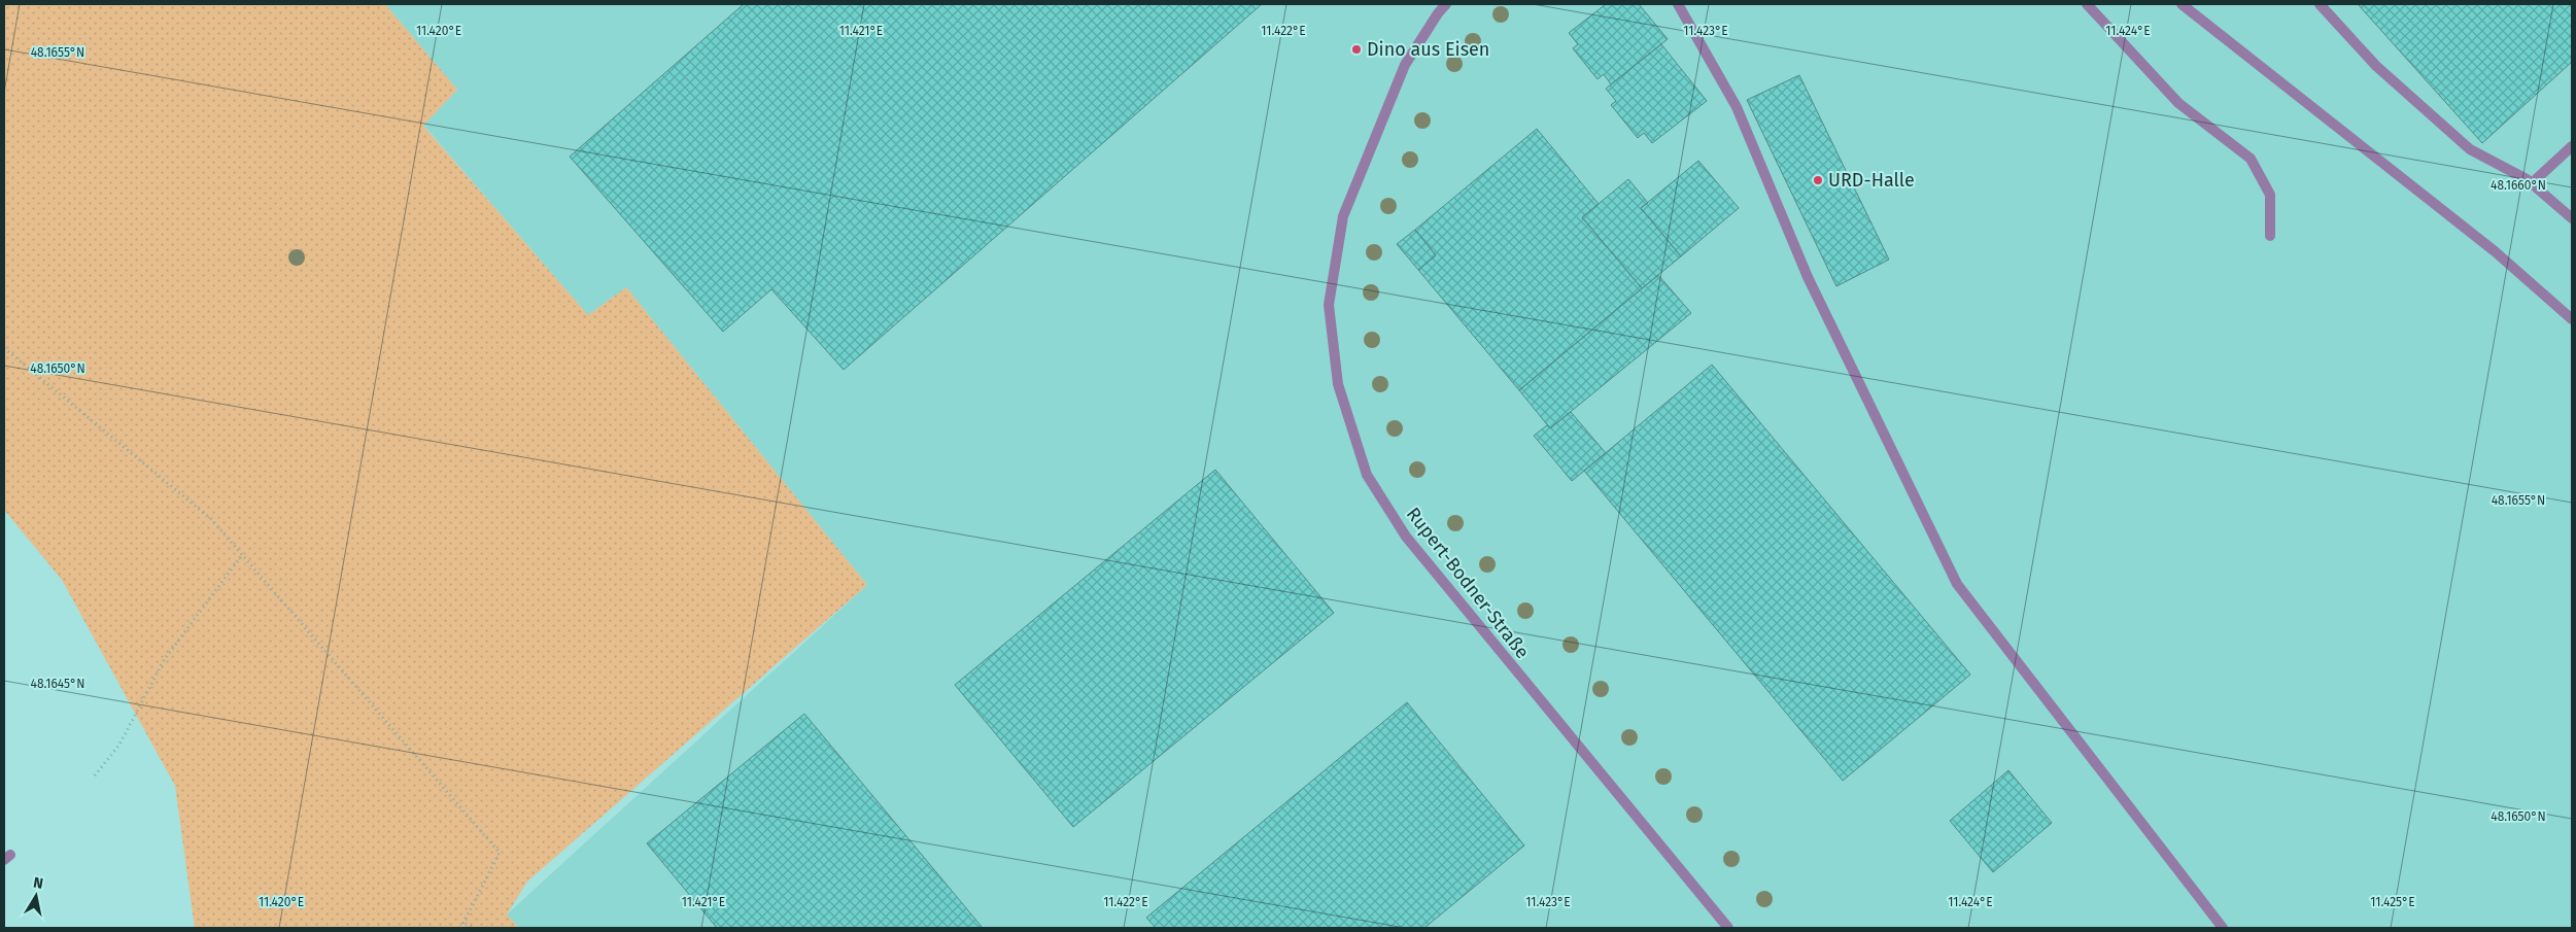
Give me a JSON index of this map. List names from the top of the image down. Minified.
{"streets":{"street":["Rupert-Bodner-Straße"]},"places":["Dino aus Eisen","URD-Halle"],"north":"top","coordinates":["11.420°E","11.421°E","11.422°E","11.423°E","11.424°E","48.1655°N","48.1660°N","48.1650°N","48.1645°N","11.425°E"]}
